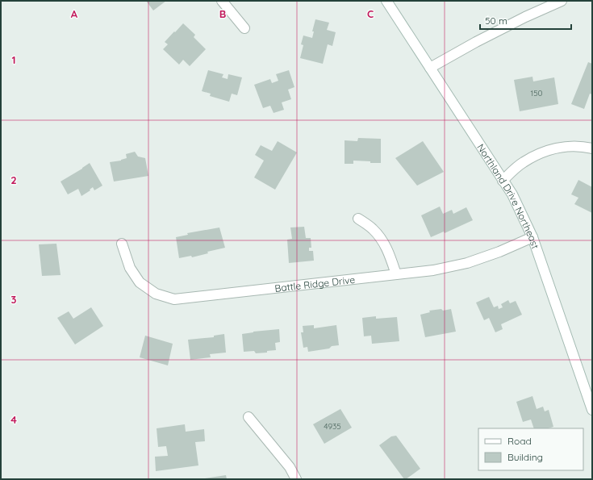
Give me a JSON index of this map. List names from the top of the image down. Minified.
{"streets":{"street":["Northland Drive Northeast","Battle Ridge Drive"]},"crossings":[["Northland Drive Northeast","Battle Ridge Drive"]],"house_numbers":["150","4935"],"legend":["Road","Building"],"scale_bar":"50 m","grid":{"columns":["A","B","C"],"rows":["1","2","3","4"]}}
